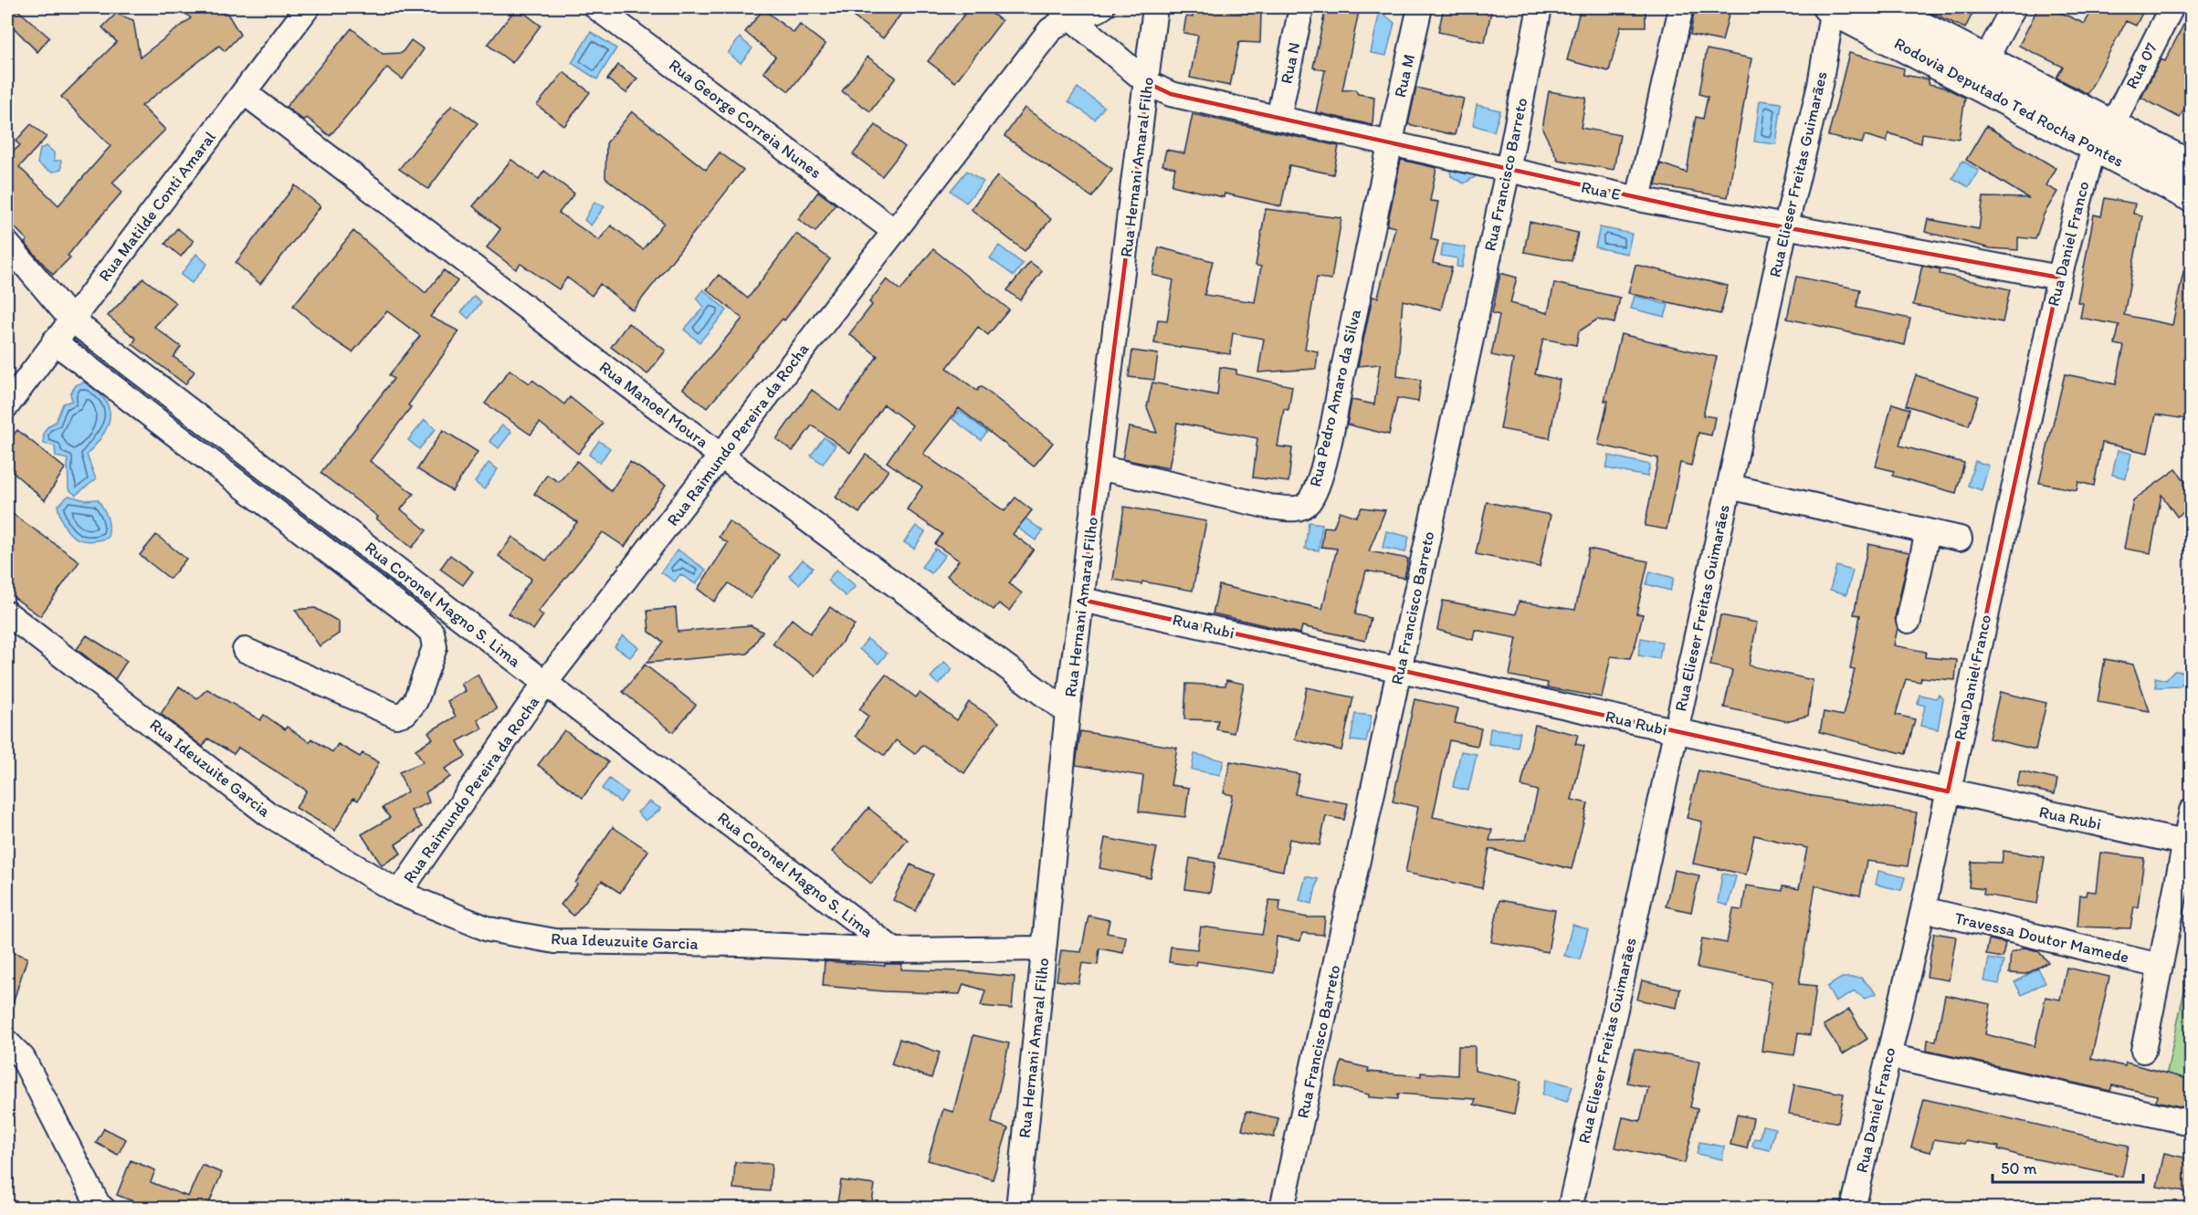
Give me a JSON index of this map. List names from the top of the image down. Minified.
{"streets":{"main road":["Rodovia Deputado Ted Rocha Pontes"],"street":["Rua N","Rua 07","Rua M","Rua George Correia Nunes","Rua Hernani Amaral Filho","Rua Francisco Barreto","Rua Elieser Freitas Guimarães","Rua E","Rua Matilde Conti Amaral","Rua Daniel Franco","Rua Pedro Amaro da Silva","Rua Manoel Moura","Rua Raimundo Pereira da Rocha","Rua Coronel Magno S. Lima","Rua Rubi","Rua Ideuzuite Garcia","Travessa Doutor Mamede"]},"crossings":[["Rua N","Rua E"],["Rua 07","Rodovia Deputado Ted Rocha Pontes"],["Rua M","Rua E"],["Rua M","Rua Pedro Amaro da Silva"],["Rodovia Deputado Ted Rocha Pontes","Rua Elieser Freitas Guimarães"],["Rodovia Deputado Ted Rocha Pontes","Rua Daniel Franco"],["Rua George Correia Nunes","Rua Raimundo Pereira da Rocha"],["Rua Hernani Amaral Filho","Rua E"],["Rua Hernani Amaral Filho","Rua Pedro Amaro da Silva"],["Rua Hernani Amaral Filho","Rua Manoel Moura"],["Rua Hernani Amaral Filho","Rua Rubi"],["Rua Hernani Amaral Filho","Rua Ideuzuite Garcia"],["Rua Francisco Barreto","Rua E"],["Rua Francisco Barreto","Rua Rubi"],["Rua Elieser Freitas Guimarães","Rua E"],["Rua Elieser Freitas Guimarães","Rua Rubi"],["Rua E","Rua Daniel Franco"],["Rua E","Rua Pedro Amaro da Silva"],["Rua E","Rua Raimundo Pereira da Rocha"],["Rua Matilde Conti Amaral","Rua Manoel Moura"],["Rua Matilde Conti Amaral","Rua Coronel Magno S. Lima"],["Rua Daniel Franco","Rua Rubi"],["Rua Daniel Franco","Travessa Doutor Mamede"],["Rua Manoel Moura","Rua Raimundo Pereira da Rocha"],["Rua Raimundo Pereira da Rocha","Rua Coronel Magno S. Lima"],["Rua Raimundo Pereira da Rocha","Rua Ideuzuite Garcia"],["Rua Coronel Magno S. Lima","Rua Ideuzuite Garcia"]],"scale_bar":"50 m"}
